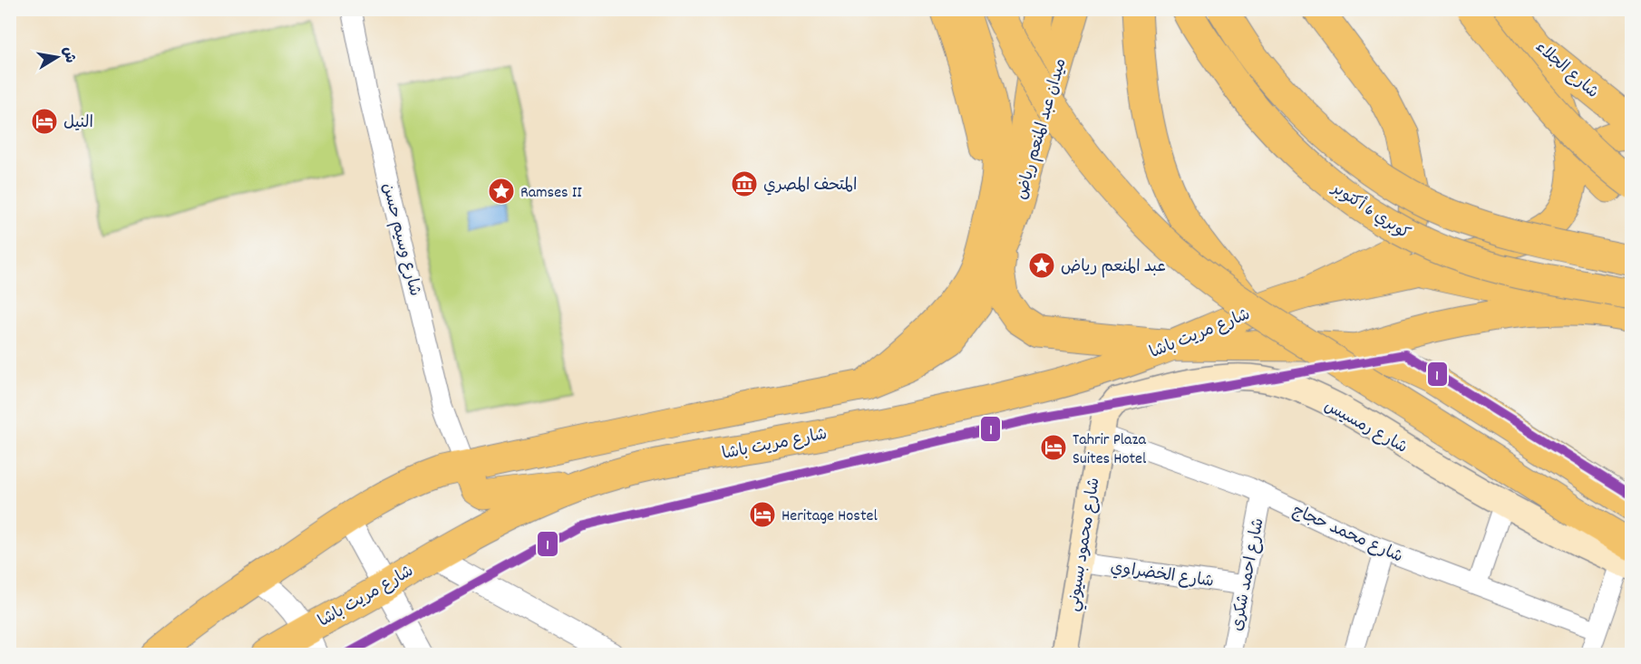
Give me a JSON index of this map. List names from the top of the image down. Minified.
{"streets":{"main road":["شارع الجلاء","ميدان عبد المنعم رياض","كوبري 6 أكتوبر","شارع مريت باشا","شارع رمسيس","شارع محمود بسيوني"],"street":["شارع وسيم حسن","شارع محمد حجاج","شارع الخضراوي","شارع احمد شكرى"]},"crossings":[["شارع رمسيس","شارع محمد حجاج"],["شارع رمسيس","شارع محمود بسيوني"],["شارع محمد حجاج","شارع محمود بسيوني"],["شارع محمد حجاج","شارع احمد شكرى"],["شارع محمود بسيوني","شارع الخضراوي"],["شارع الخضراوي","شارع احمد شكرى"]],"places":{"hotel":["النيل","Tahrir Plaza Suites Hotel","Heritage Hostel"],"museum":["المتحف المصري"],"place":["Ramses II","عبد المنعم رياض"]},"lines":["transit line 1"],"north":"right"}
